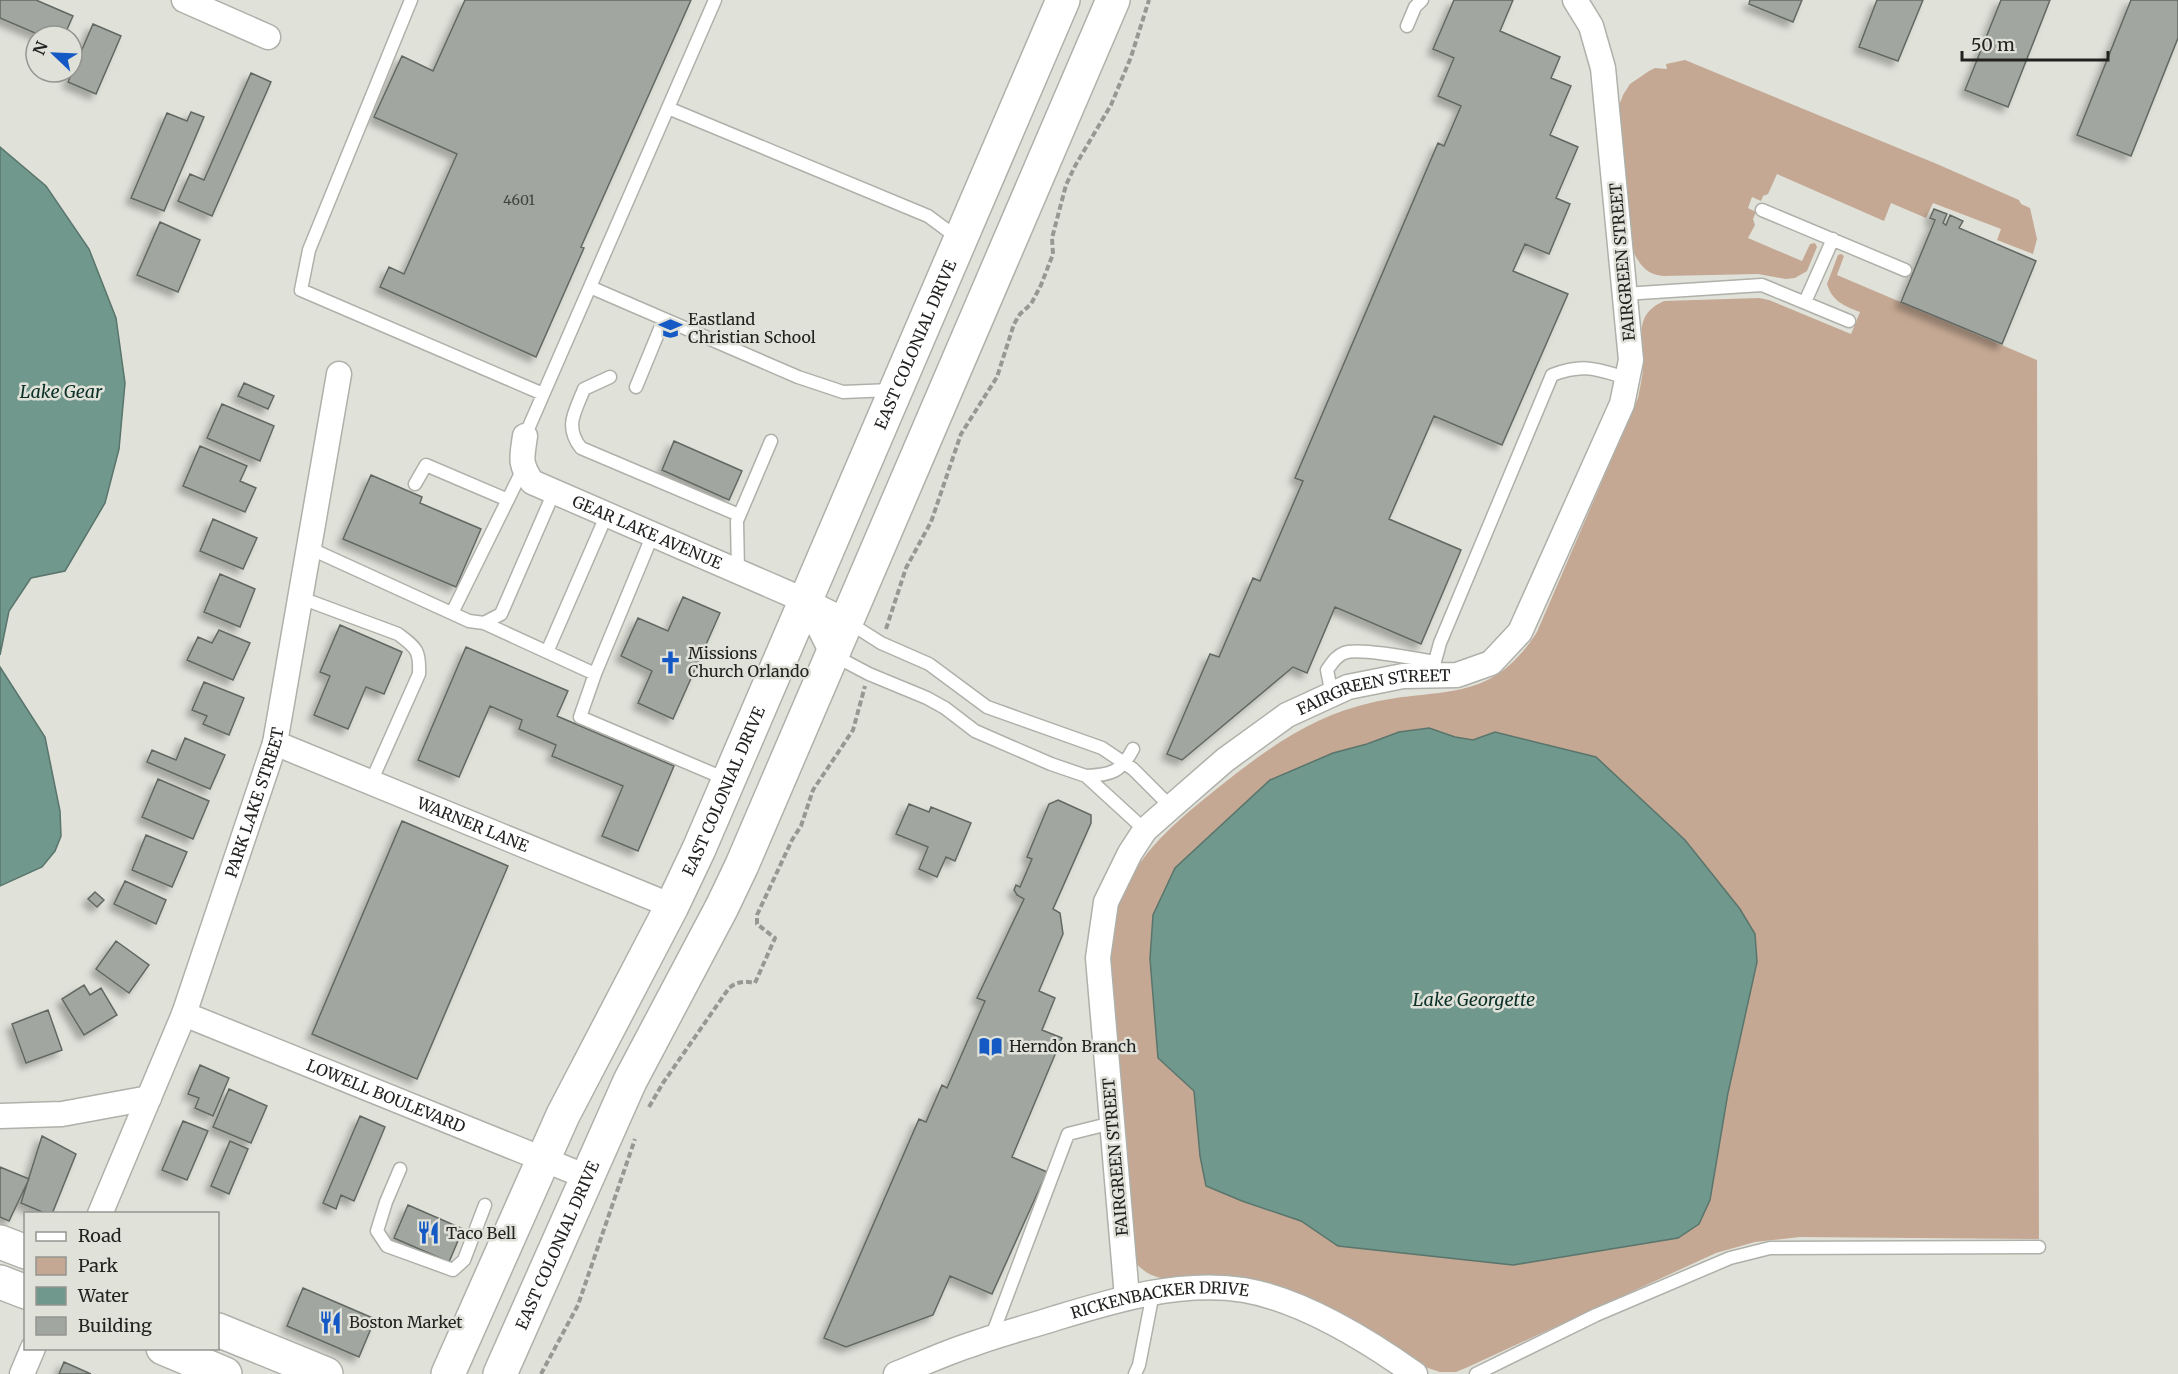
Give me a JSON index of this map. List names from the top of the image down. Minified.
{"streets":{"main road":["EAST COLONIAL DRIVE"],"street":["FAIRGREEN STREET","GEAR LAKE AVENUE","PARK LAKE STREET","WARNER LANE","LOWELL BOULEVARD","RICKENBACKER DRIVE"]},"crossings":[["FAIRGREEN STREET","RICKENBACKER DRIVE"],["EAST COLONIAL DRIVE","GEAR LAKE AVENUE"],["EAST COLONIAL DRIVE","WARNER LANE"],["EAST COLONIAL DRIVE","LOWELL BOULEVARD"],["PARK LAKE STREET","WARNER LANE"],["PARK LAKE STREET","LOWELL BOULEVARD"]],"water":["Lake Gear","Lake Georgette"],"places":{"school or university":["Eastland Christian School"],"church":["Missions Church Orlando"],"library":["Herndon Branch"],"restaurant":["Taco Bell","Boston Market"]},"house_numbers":["4601"],"legend":["Road","Park","Water","Building"],"scale_bar":"50 m","north":"top left"}
